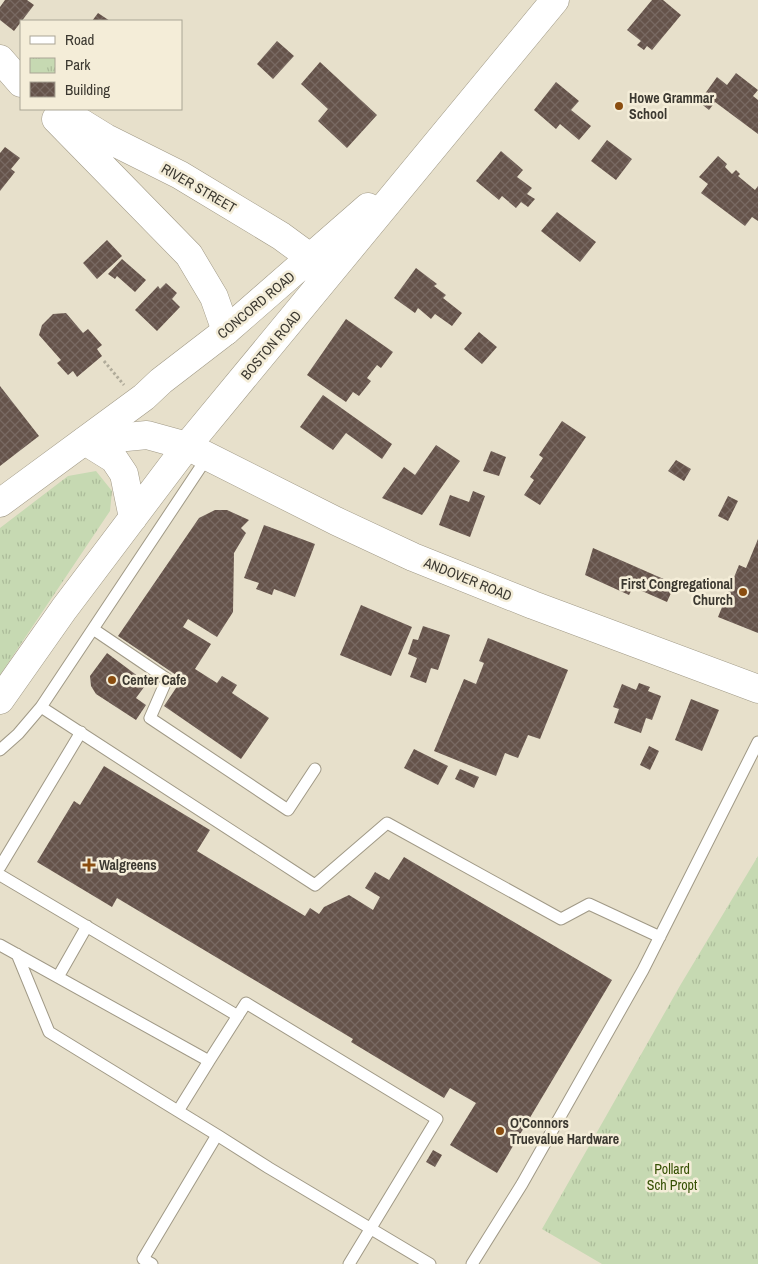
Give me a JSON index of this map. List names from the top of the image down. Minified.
{"streets":{"main road":["RIVER STREET","CONCORD ROAD","BOSTON ROAD","ANDOVER ROAD"]},"crossings":[["RIVER STREET","CONCORD ROAD"],["CONCORD ROAD","BOSTON ROAD"],["CONCORD ROAD","ANDOVER ROAD"],["BOSTON ROAD","ANDOVER ROAD"]],"parks":["Pollard Sch Propt"],"places":{"other":["Howe Grammar School","First Congregational Church","Center Cafe","O'Connors Truevalue Hardware"],"health":["Walgreens"]},"legend":["Road","Park","Building"]}
